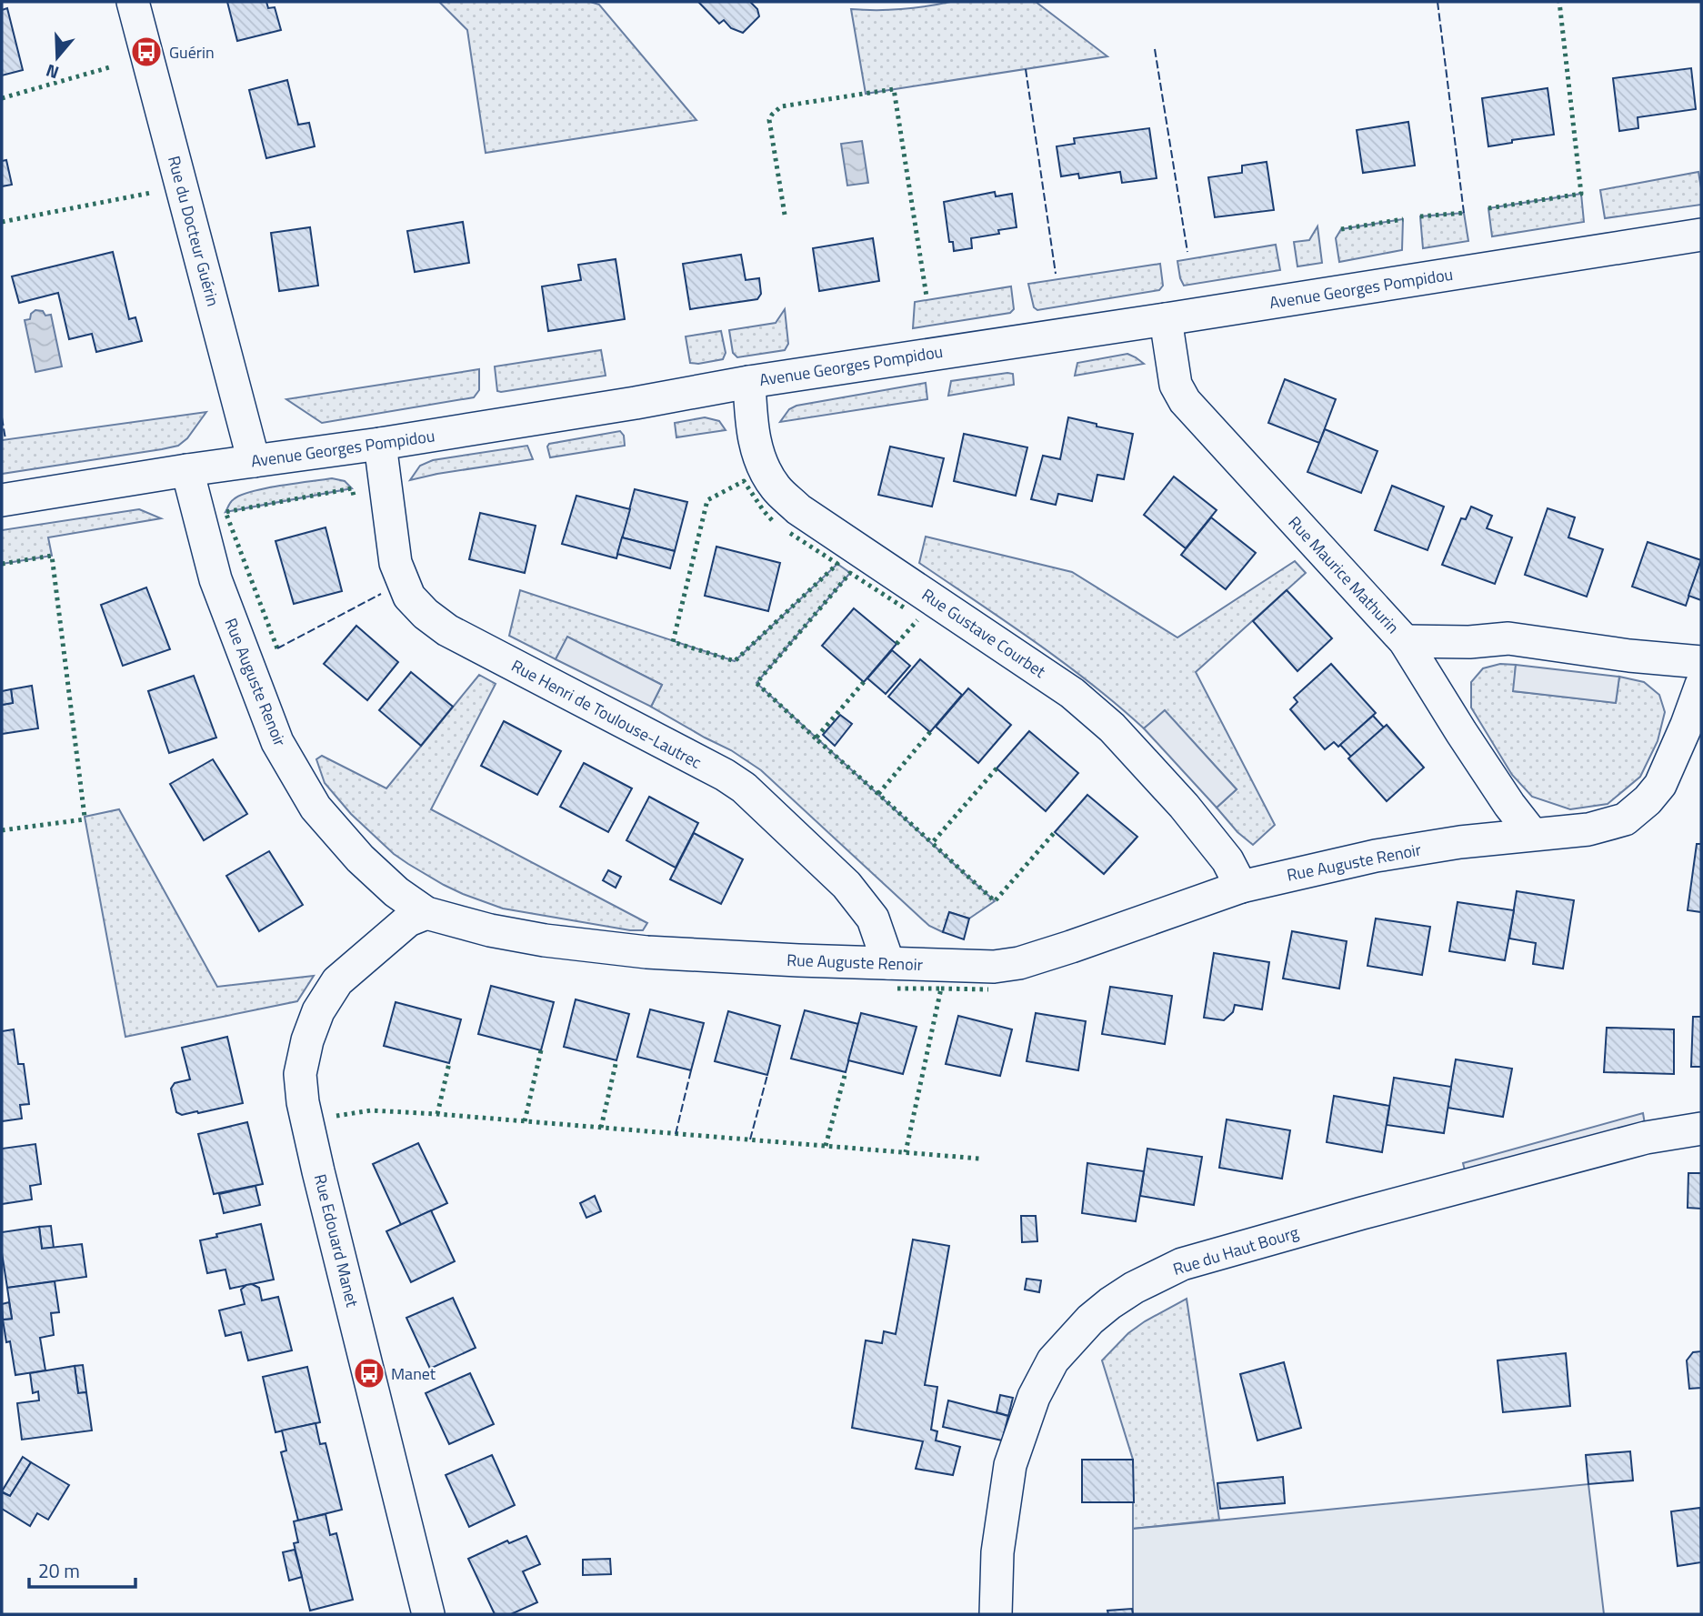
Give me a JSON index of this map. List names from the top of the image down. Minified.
{"streets":{"street":["Rue du Docteur Guérin","Avenue Georges Pompidou","Rue Maurice Mathurin","Rue Gustave Courbet","Rue Auguste Renoir","Rue Henri de Toulouse-Lautrec","Rue Edouard Manet","Rue du Haut Bourg"]},"crossings":[["Rue du Docteur Guérin","Avenue Georges Pompidou"],["Avenue Georges Pompidou","Rue Maurice Mathurin"],["Avenue Georges Pompidou","Rue Gustave Courbet"],["Avenue Georges Pompidou","Rue Auguste Renoir"],["Avenue Georges Pompidou","Rue Henri de Toulouse-Lautrec"],["Rue Maurice Mathurin","Rue Auguste Renoir"],["Rue Gustave Courbet","Rue Auguste Renoir"],["Rue Auguste Renoir","Rue Henri de Toulouse-Lautrec"],["Rue Auguste Renoir","Rue Edouard Manet"]],"places":{"bus stop":["Guérin","Manet"]},"scale_bar":"20 m","north":"bottom"}
